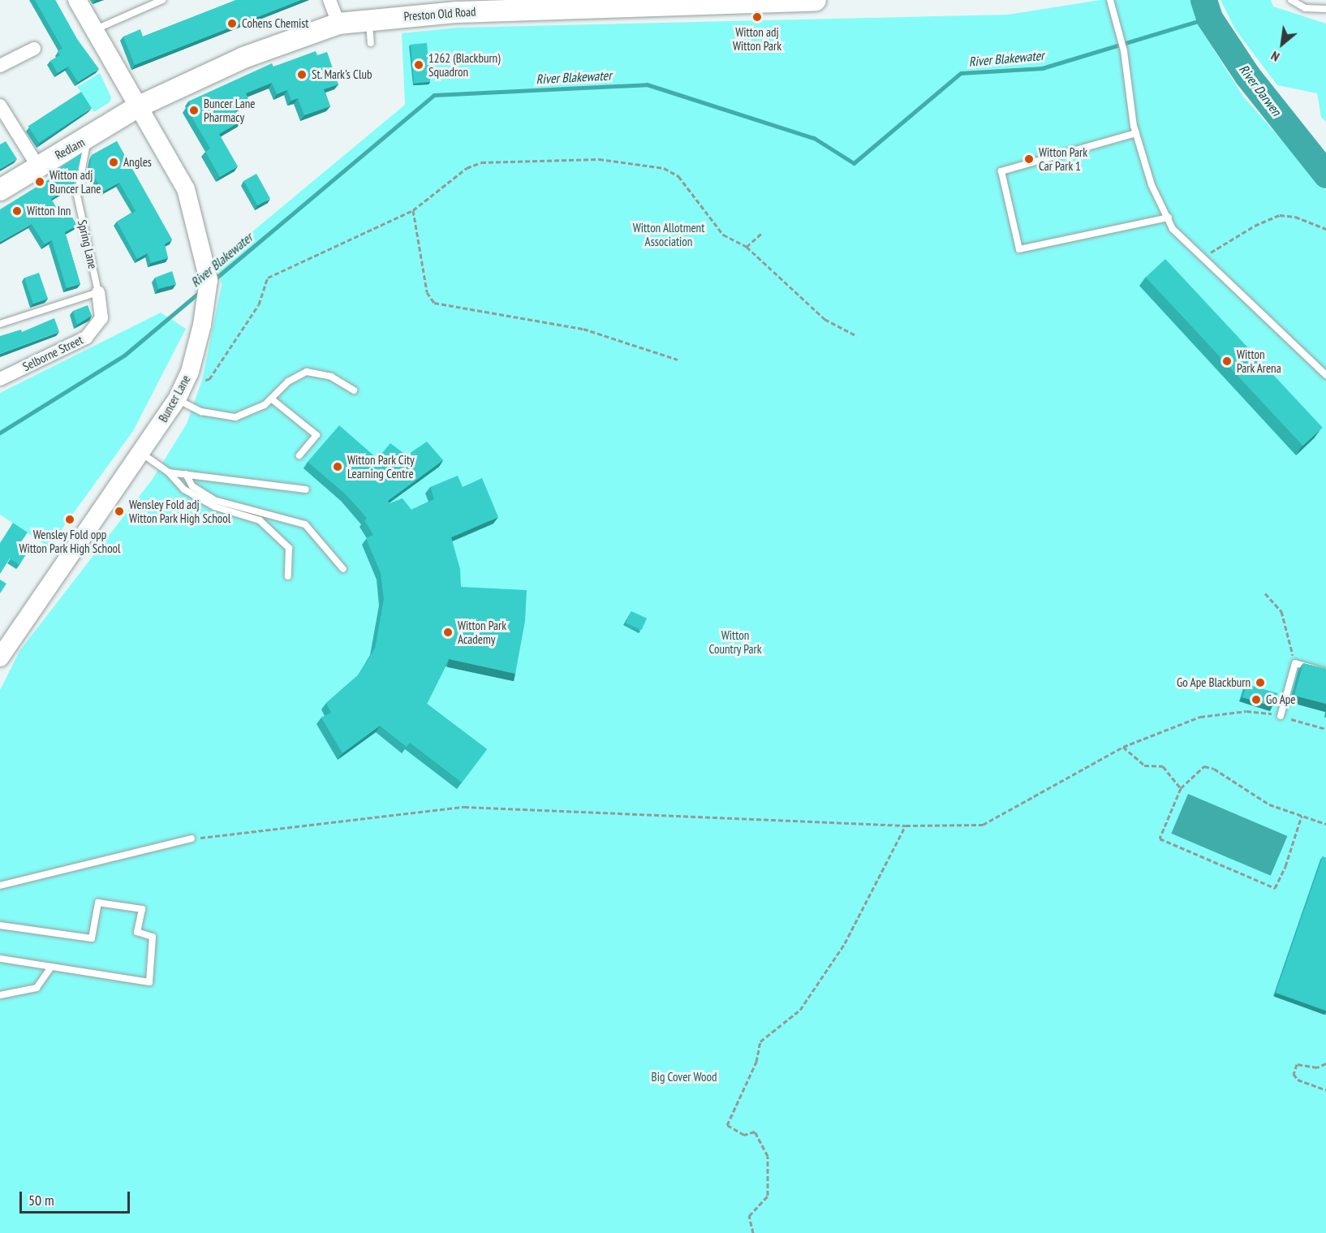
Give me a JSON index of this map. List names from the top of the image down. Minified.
{"streets":{"main road":["Preston Old Road","Redlam","Buncer Lane"],"street":["Selborne Street"],"lane":["Spring Lane"]},"crossings":[["Preston Old Road","Redlam"],["Preston Old Road","Buncer Lane"],["Redlam","Spring Lane"],["Redlam","Buncer Lane"],["Spring Lane","Selborne Street"]],"water":["River Blakewater","River Darwen"],"parks":["Witton Allotment Association","Witton Country Park","Big Cover Wood"],"places":["Witton adj Witton Park","Cohens Chemist","1262 (Blackburn) Squadron","St. Mark's Club","Buncer Lane Pharmacy","Witton Park Car Park 1","Angles","Witton adj Buncer Lane","Witton Inn","Witton Park Arena","Witton Park City Learning Centre","Wensley Fold adj Witton Park High School","Wensley Fold opp Witton Park High School","Witton Park Academy","Go Ape Blackburn","Go Ape"],"scale_bar":"50 m","north":"bottom left"}
